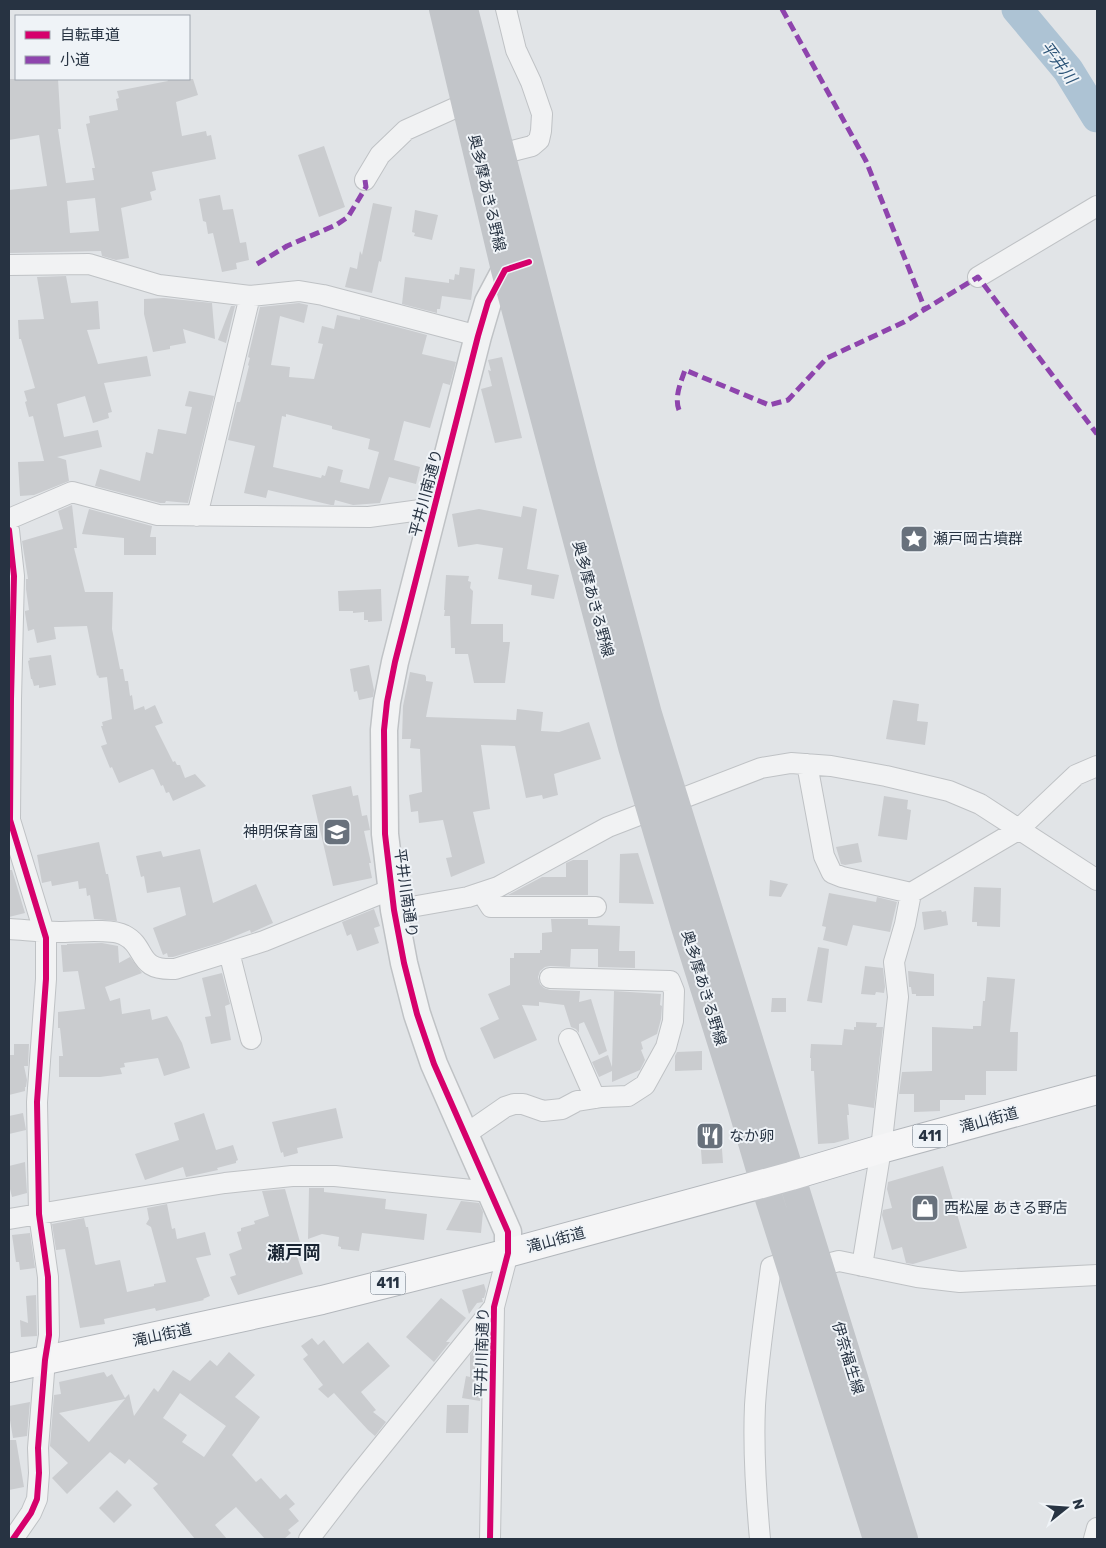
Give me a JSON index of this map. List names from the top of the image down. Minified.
{"streets":{"highway":["滝山街道","411"],"main road":["奥多摩あきる野線","伊奈福生線"],"street":["平井川南通り"]},"crossings":[["奥多摩あきる野線","平井川南通り"],["奥多摩あきる野線","滝山街道"],["奥多摩あきる野線","伊奈福生線"],["平井川南通り","滝山街道"],["滝山街道","伊奈福生線"]],"districts":["瀬戸岡"],"water":["平井川"],"places":{"place":["瀬戸岡古墳群"],"school or university":["神明保育園"],"restaurant":["なか卵"],"shop":["西松屋 あきる野店"]},"legend":["自転車道","小道"],"north":"right"}
